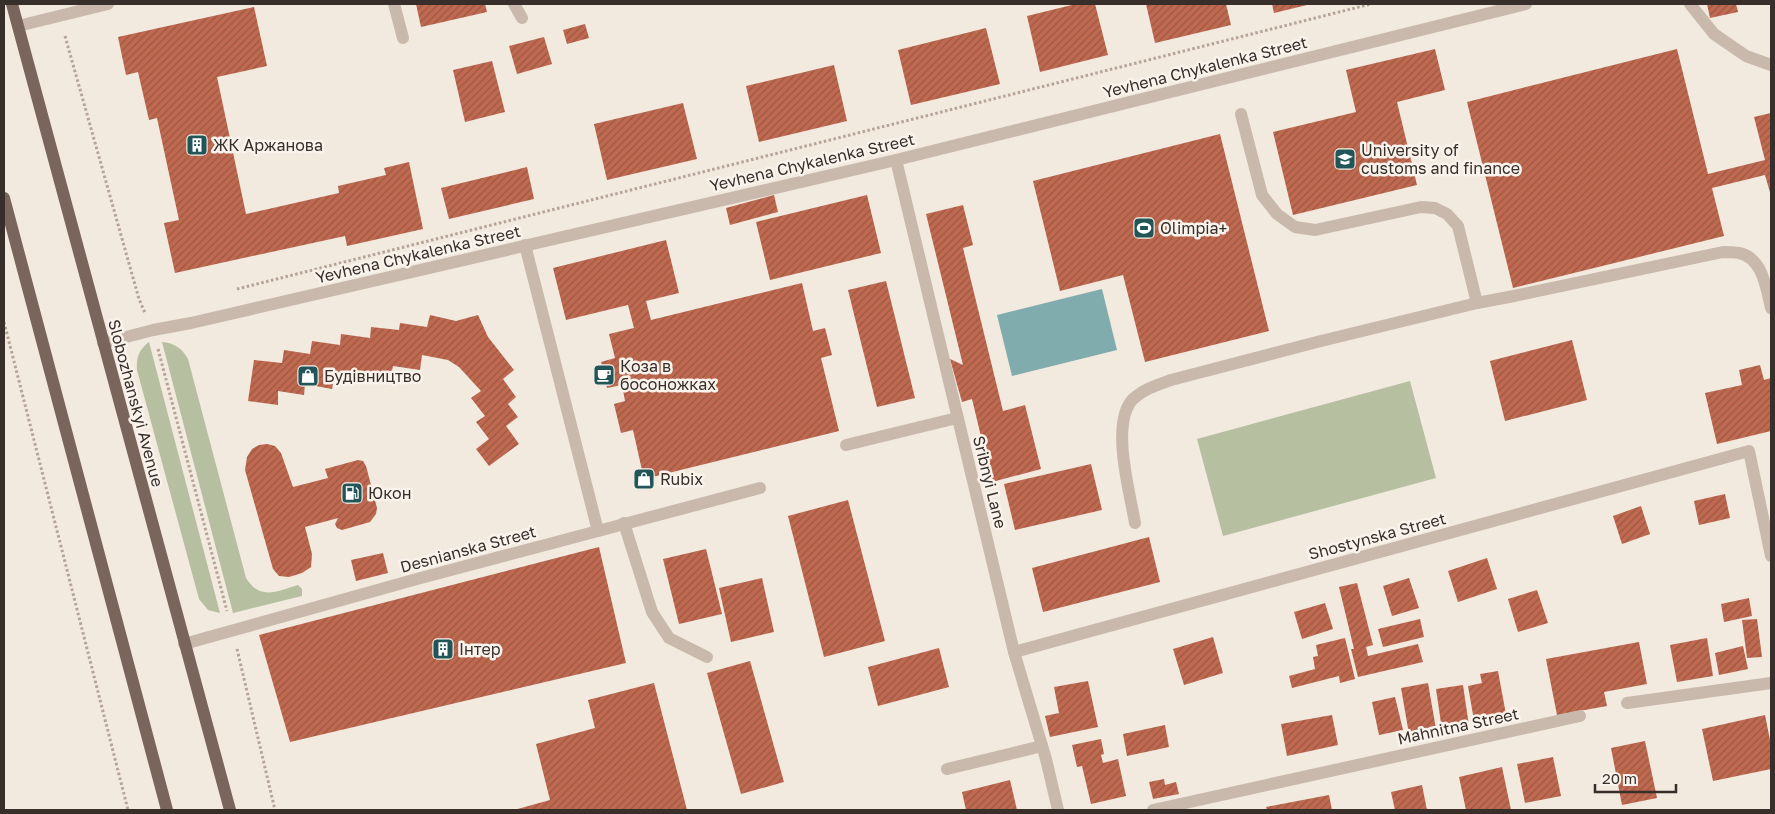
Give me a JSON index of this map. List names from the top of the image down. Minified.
{"streets":{"main road":["Slobozhanskyi Avenue"],"street":["Yevhena Chykalenka Street","Sribnyi Lane","Shostynska Street","Desnianska Street","Mahnitna Street"]},"crossings":[["Yevhena Chykalenka Street","Slobozhanskyi Avenue"],["Yevhena Chykalenka Street","Sribnyi Lane"],["Slobozhanskyi Avenue","Desnianska Street"],["Sribnyi Lane","Shostynska Street"]],"places":{"building":["ЖК Аржанова","Інтер"],"school or university":["University of customs and finance"],"sports":["Olimpia+"],"cafe":["Коза в босоножках"],"shop":["Будівництво","Rubix"],"fuel station":["Юкон"]},"scale_bar":"20 m"}
